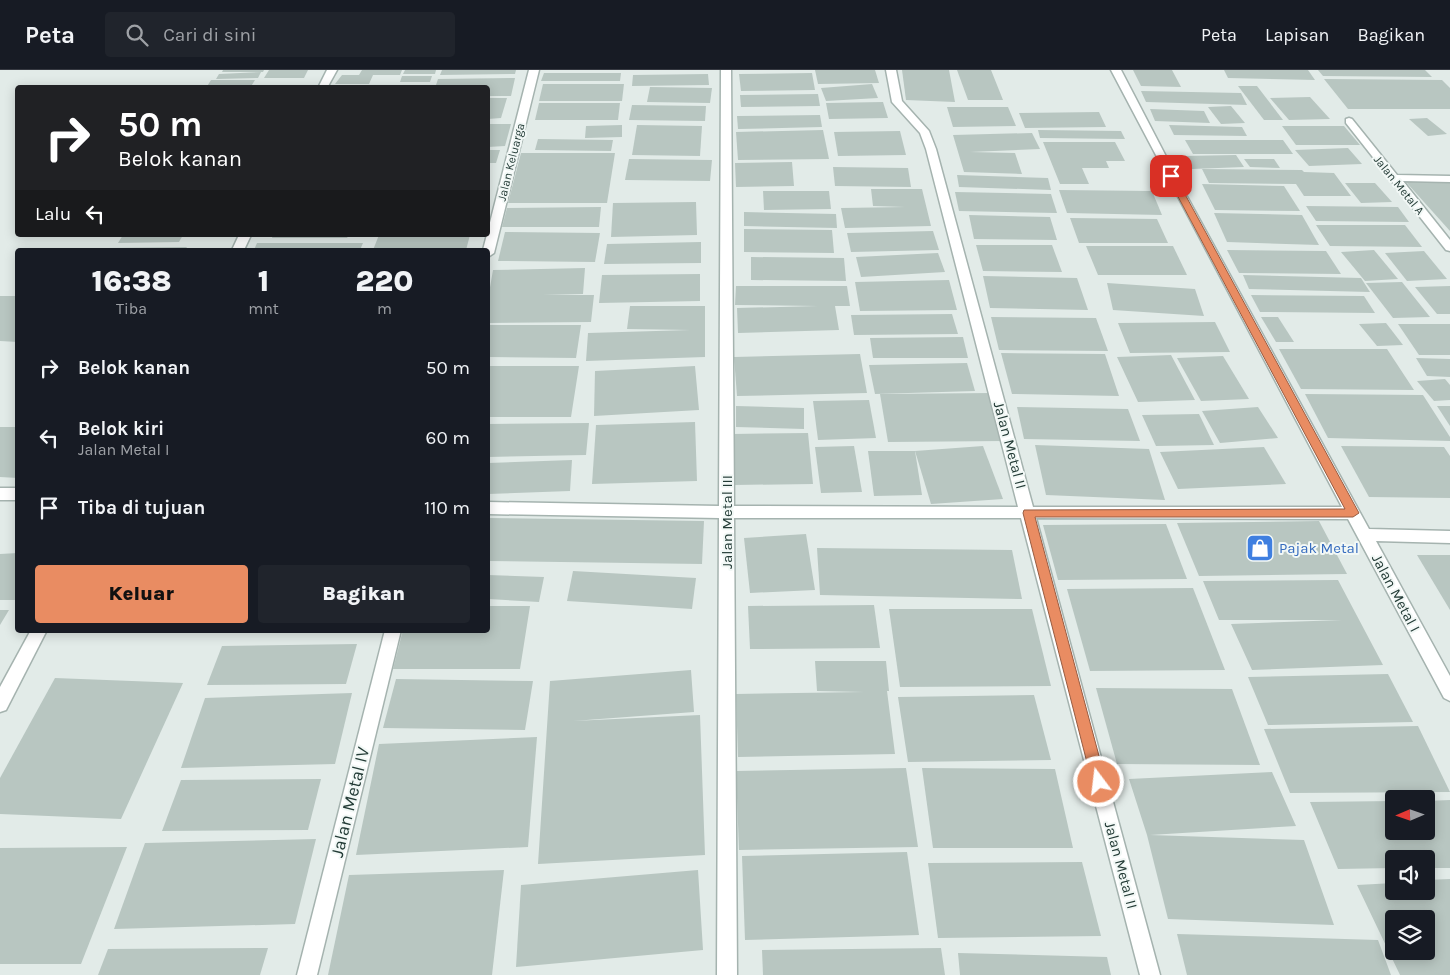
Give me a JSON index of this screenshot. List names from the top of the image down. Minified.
{"streets":{"street":["Jalan Keluarga","Jalan Metal A","Jalan Metal II","Jalan Metal III","Jalan Metal I","Jalan Metal IV"]},"places":{"shop":["Pajak Metal"]},"north":"left","page":{"header":"Peta","search":"Cari di sini","nav":["Peta","Lapisan","Bagikan"],"turn":["50 m","Belok kanan"],"then":"Lalu","eta":["16:38","Tiba","1","mnt","220","m"],"list":[{"name":"Belok kanan","value":"50 m"},{"name":"Belok kiri","note":"Jalan Metal I","value":"60 m"},{"name":"Tiba di tujuan","value":"110 m"}],"buttons":["Keluar","Bagikan"]}}
